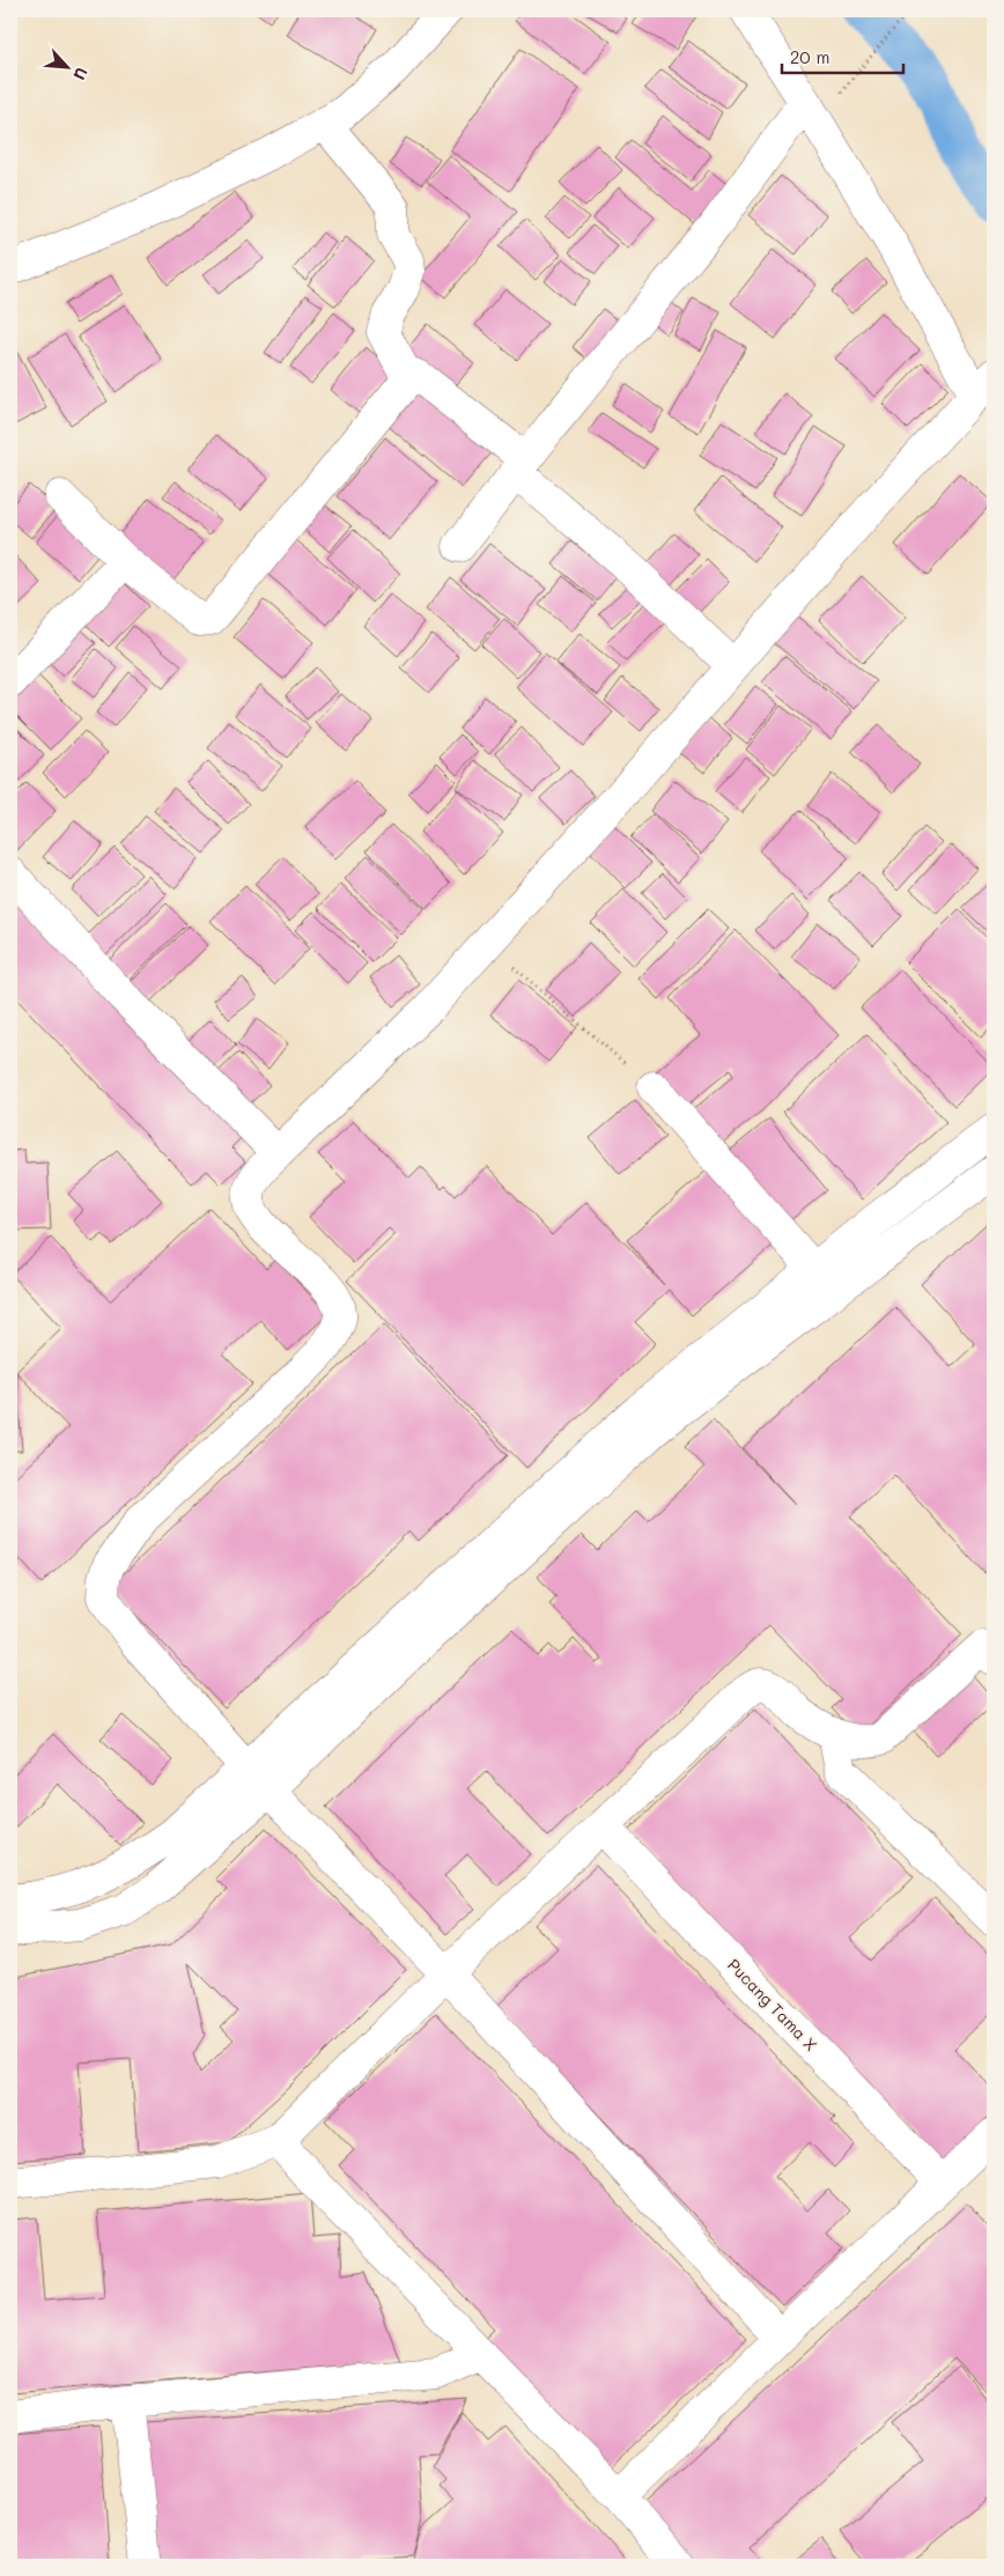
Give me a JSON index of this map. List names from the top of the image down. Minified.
{"streets":{"street":["Pucang Tama X"]},"scale_bar":"20 m","north":"bottom right"}
